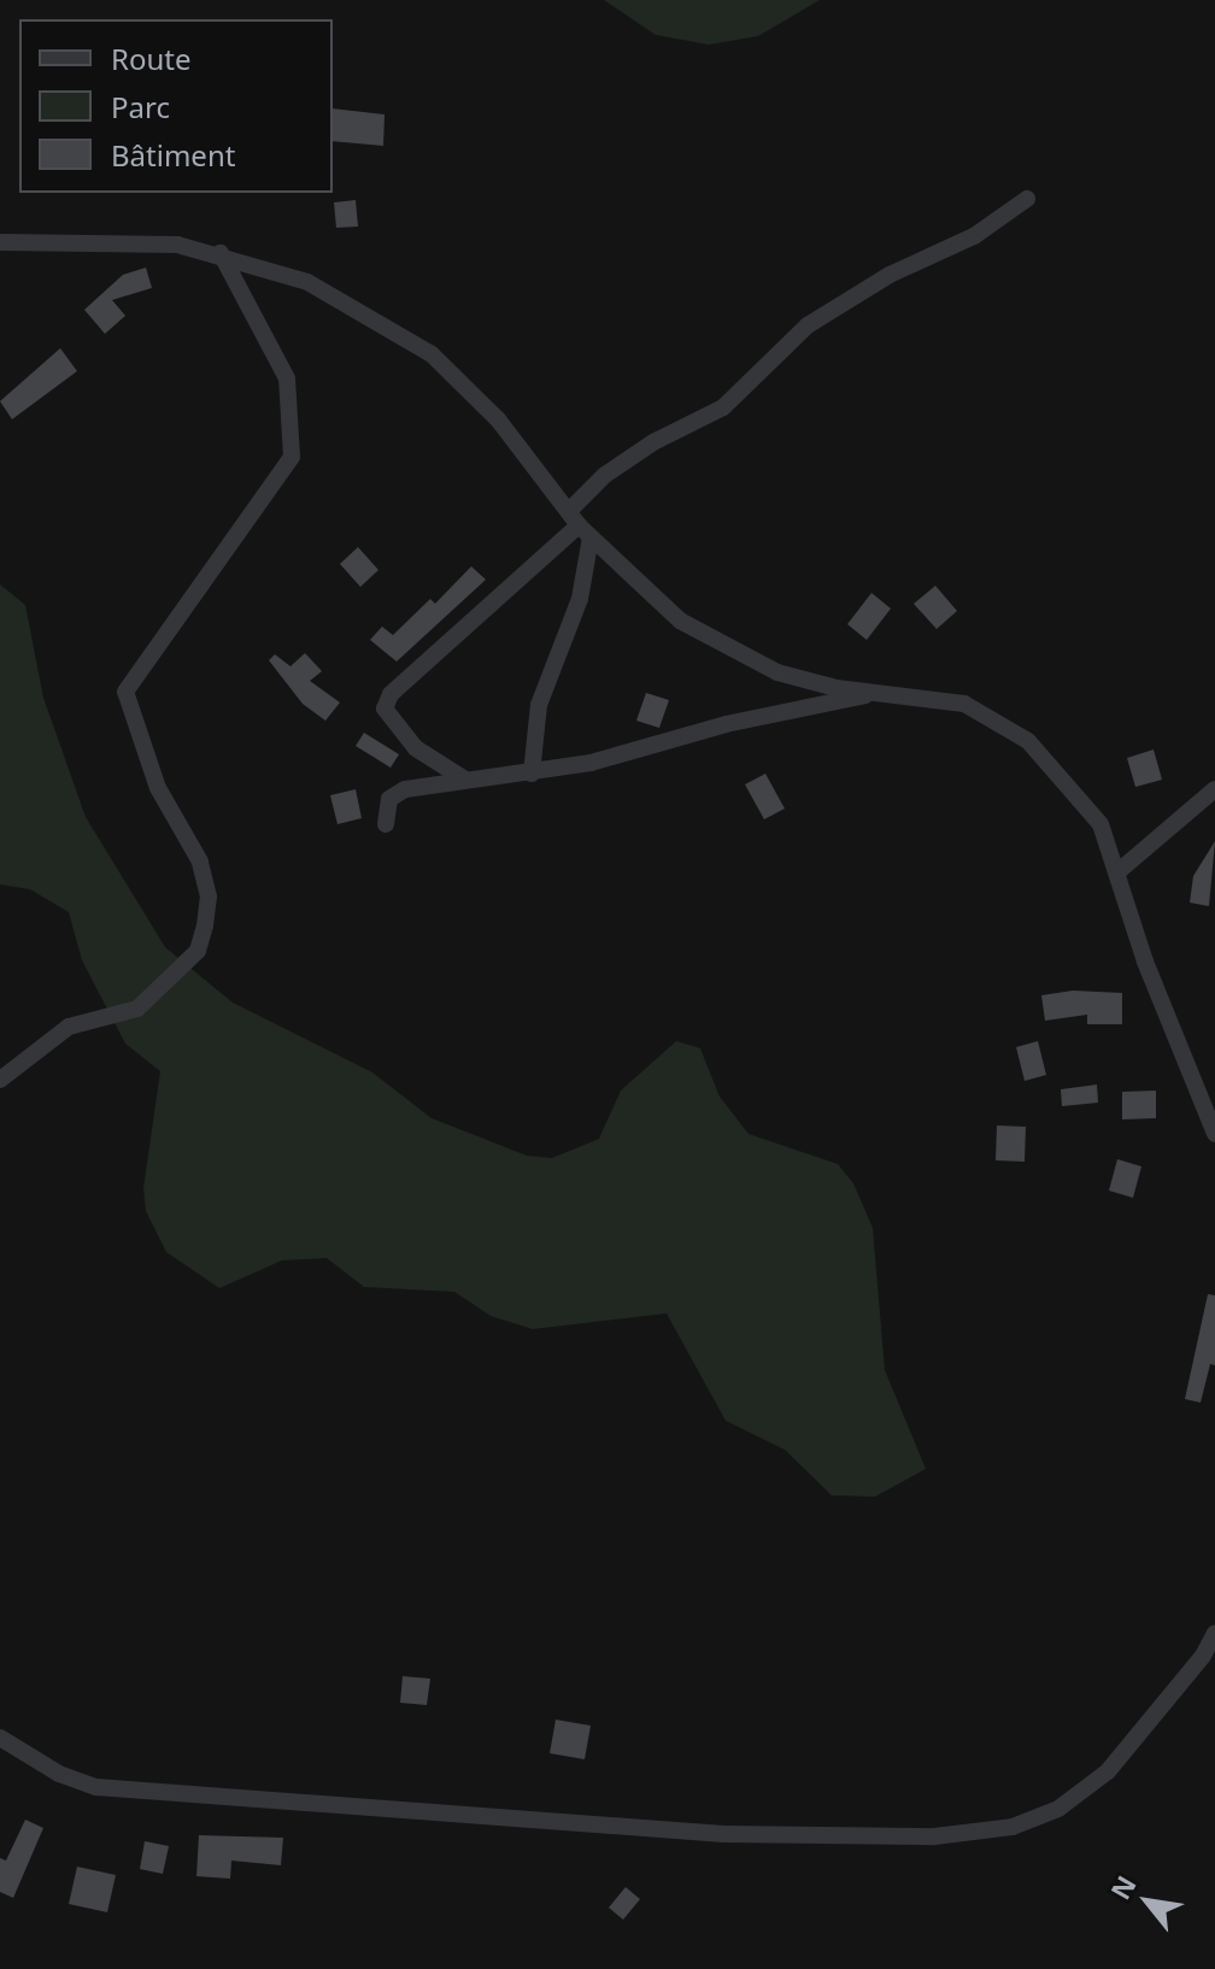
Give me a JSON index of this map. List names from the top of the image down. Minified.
{"legend":["Route","Parc","Bâtiment"],"north":"top left"}
